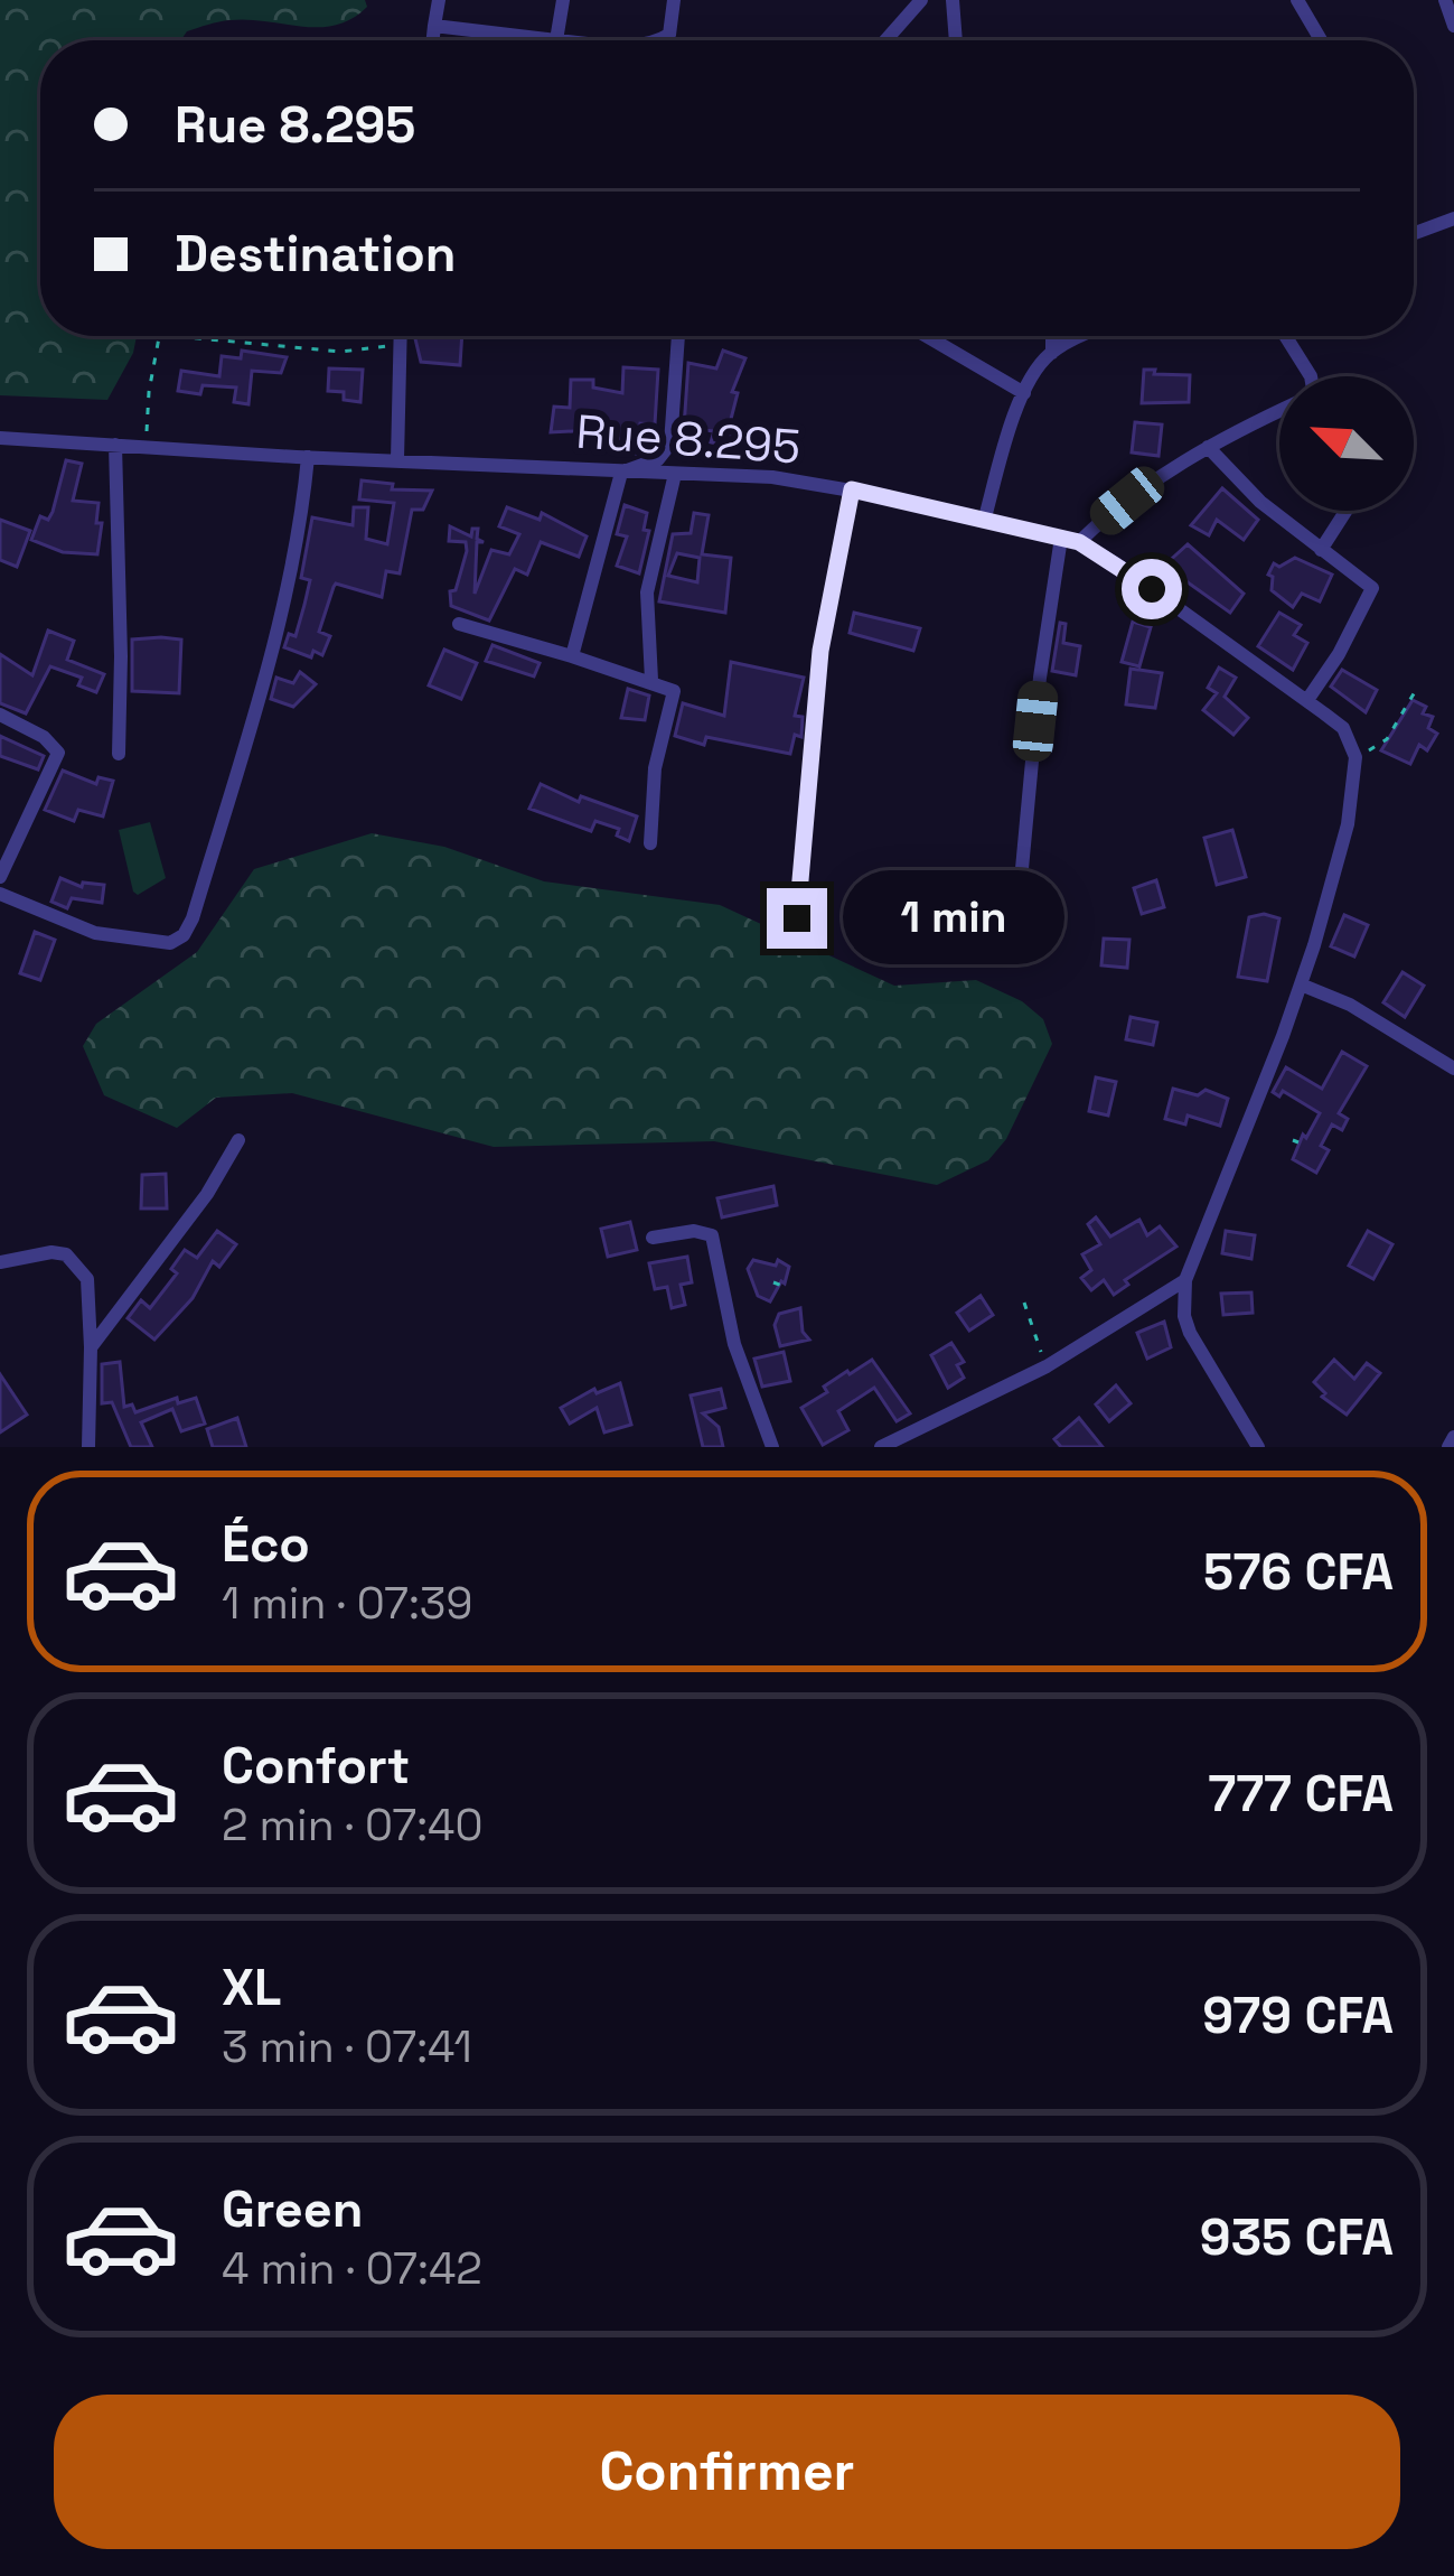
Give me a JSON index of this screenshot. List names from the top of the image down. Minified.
{"streets":{"street":["Rue 8.295"]},"north":"top left","page":{"banner":["Rue 8.295","Destination"],"bubble":"1 min","list":[{"name":"Éco","note":"1 min · 07:39","value":"576 CFA"},{"name":"Confort","note":"2 min · 07:40","value":"777 CFA"},{"name":"XL","note":"3 min · 07:41","value":"979 CFA"},{"name":"Green","note":"4 min · 07:42","value":"935 CFA"}],"buttons":"Confirmer"}}
